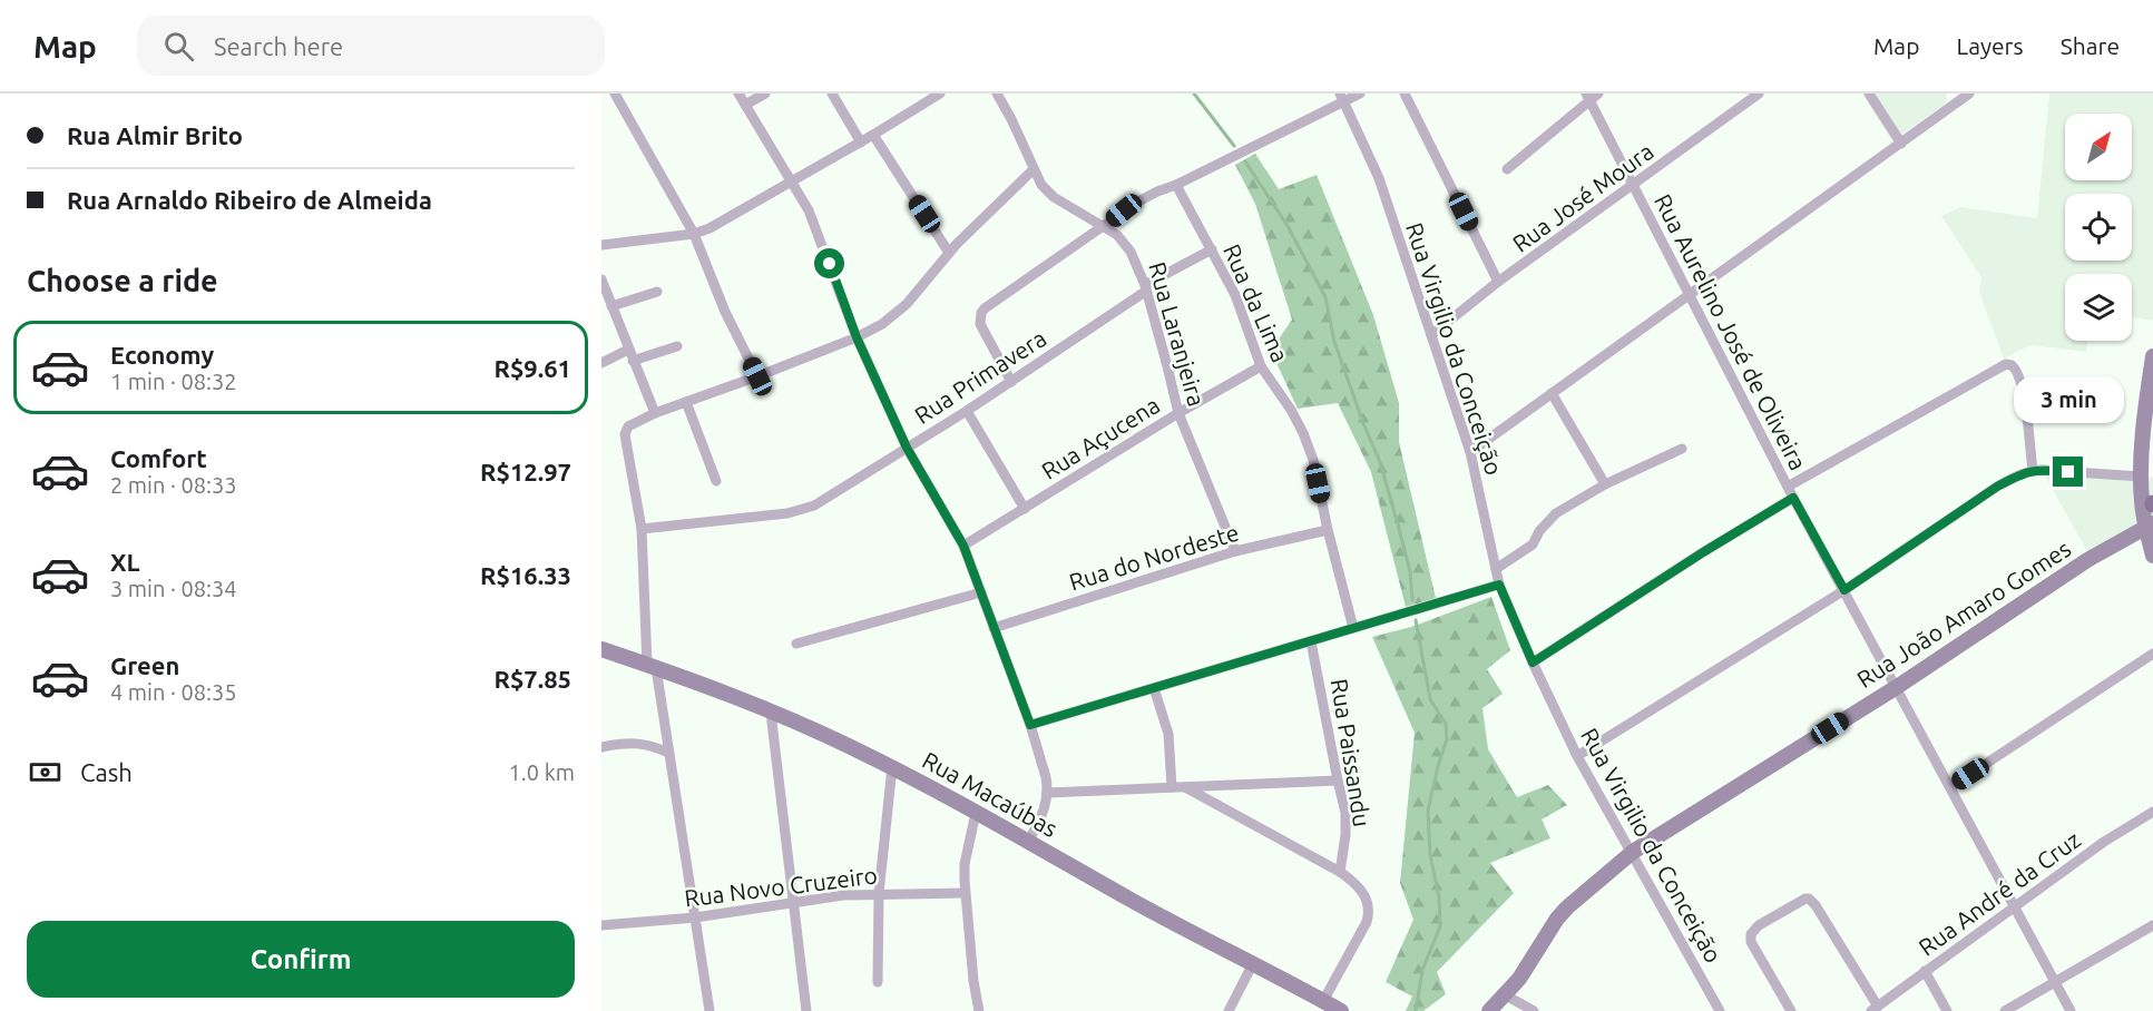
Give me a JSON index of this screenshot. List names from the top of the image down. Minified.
{"streets":{"street":["Rua José Moura","Rua da Lima","Rua Aurelino José de Oliveira","Rua Laranjeira","Rua Virgilio da Conceição","Rua Primavera","Rua Açucena","Rua do Nordeste","Rua João Amaro Gomes","Rua Paissandu","Rua Macaúbas","Rua Novo Cruzeiro","Rua André da Cruz"]},"crossings":[["Rua José Moura","Rua Aurelino José de Oliveira"],["Rua José Moura","Rua Virgilio da Conceição"],["Rua da Lima","Rua Primavera"],["Rua da Lima","Rua Açucena"],["Rua da Lima","Rua do Nordeste"],["Rua Aurelino José de Oliveira","Rua João Amaro Gomes"],["Rua Aurelino José de Oliveira","Rua André da Cruz"],["Rua Laranjeira","Rua Primavera"],["Rua Laranjeira","Rua Açucena"],["Rua Laranjeira","Rua do Nordeste"],["Rua Virgilio da Conceição","Rua João Amaro Gomes"]],"north":"top right","page":{"header":"Map","search":"Search here","nav":["Map","Layers","Share"],"banner":["Rua Almir Brito","Rua Arnaldo Ribeiro de Almeida"],"heading":"Choose a ride","list":[{"name":"Economy","note":"1 min · 08:32","value":"R$9.61"},{"name":"Comfort","note":"2 min · 08:33","value":"R$12.97"},{"name":"XL","note":"3 min · 08:34","value":"R$16.33"},{"name":"Green","note":"4 min · 08:35","value":"R$7.85"}],"bubble":"3 min","pay":["Cash","1.0 km"],"buttons":"Confirm"}}
